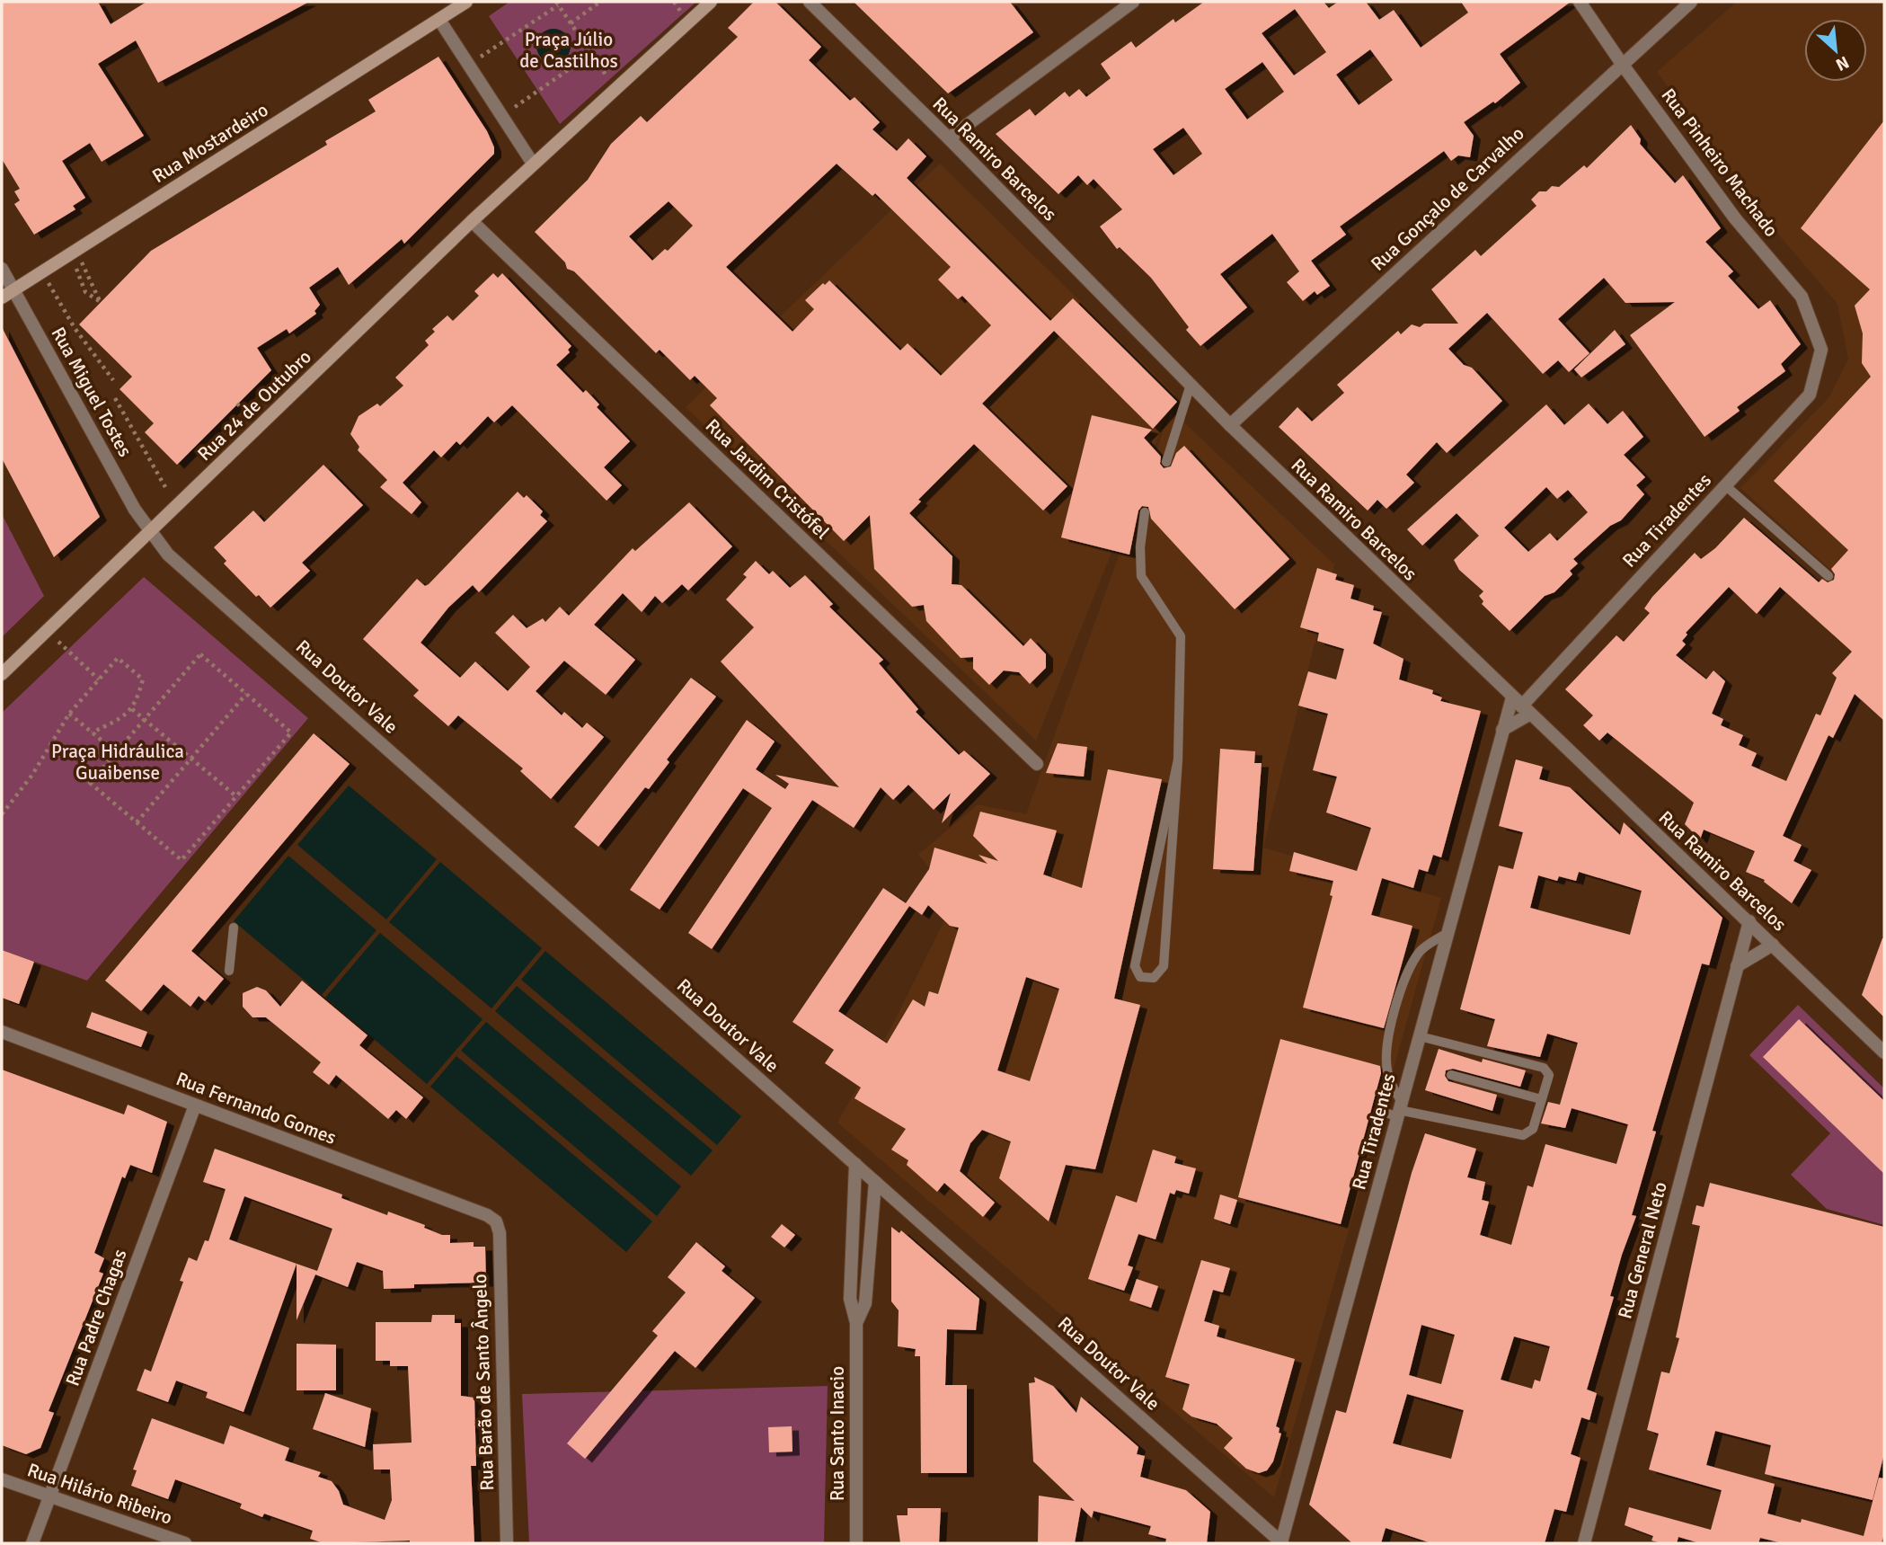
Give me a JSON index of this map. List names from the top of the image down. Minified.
{"streets":{"main road":["Rua Mostardeiro","Rua 24 de Outubro"],"street":["Rua Ramiro Barcelos","Rua Pinheiro Machado","Rua Gonçalo de Carvalho","Rua Miguel Tostes","Rua Jardim Cristófel","Rua Tiradentes","Rua Doutor Vale","Rua Fernando Gomes","Rua General Neto","Rua Padre Chagas","Rua Barão de Santo Ângelo","Rua Santo Inacio","Rua Hilário Ribeiro"]},"crossings":[["Rua Mostardeiro","Rua Miguel Tostes"],["Rua Ramiro Barcelos","Rua Gonçalo de Carvalho"],["Rua Ramiro Barcelos","Rua Tiradentes"],["Rua Ramiro Barcelos","Rua General Neto"],["Rua Pinheiro Machado","Rua Gonçalo de Carvalho"],["Rua Pinheiro Machado","Rua Tiradentes"],["Rua Miguel Tostes","Rua 24 de Outubro"],["Rua Miguel Tostes","Rua Doutor Vale"],["Rua 24 de Outubro","Rua Jardim Cristófel"],["Rua 24 de Outubro","Rua Doutor Vale"],["Rua Tiradentes","Rua Doutor Vale"],["Rua Doutor Vale","Rua Santo Inacio"],["Rua Fernando Gomes","Rua Padre Chagas"],["Rua Fernando Gomes","Rua Barão de Santo Ângelo"],["Rua Padre Chagas","Rua Hilário Ribeiro"]],"parks":["Praça Júlio de Castilhos","Praça Hidráulica Guaibense"],"north":"bottom right"}
